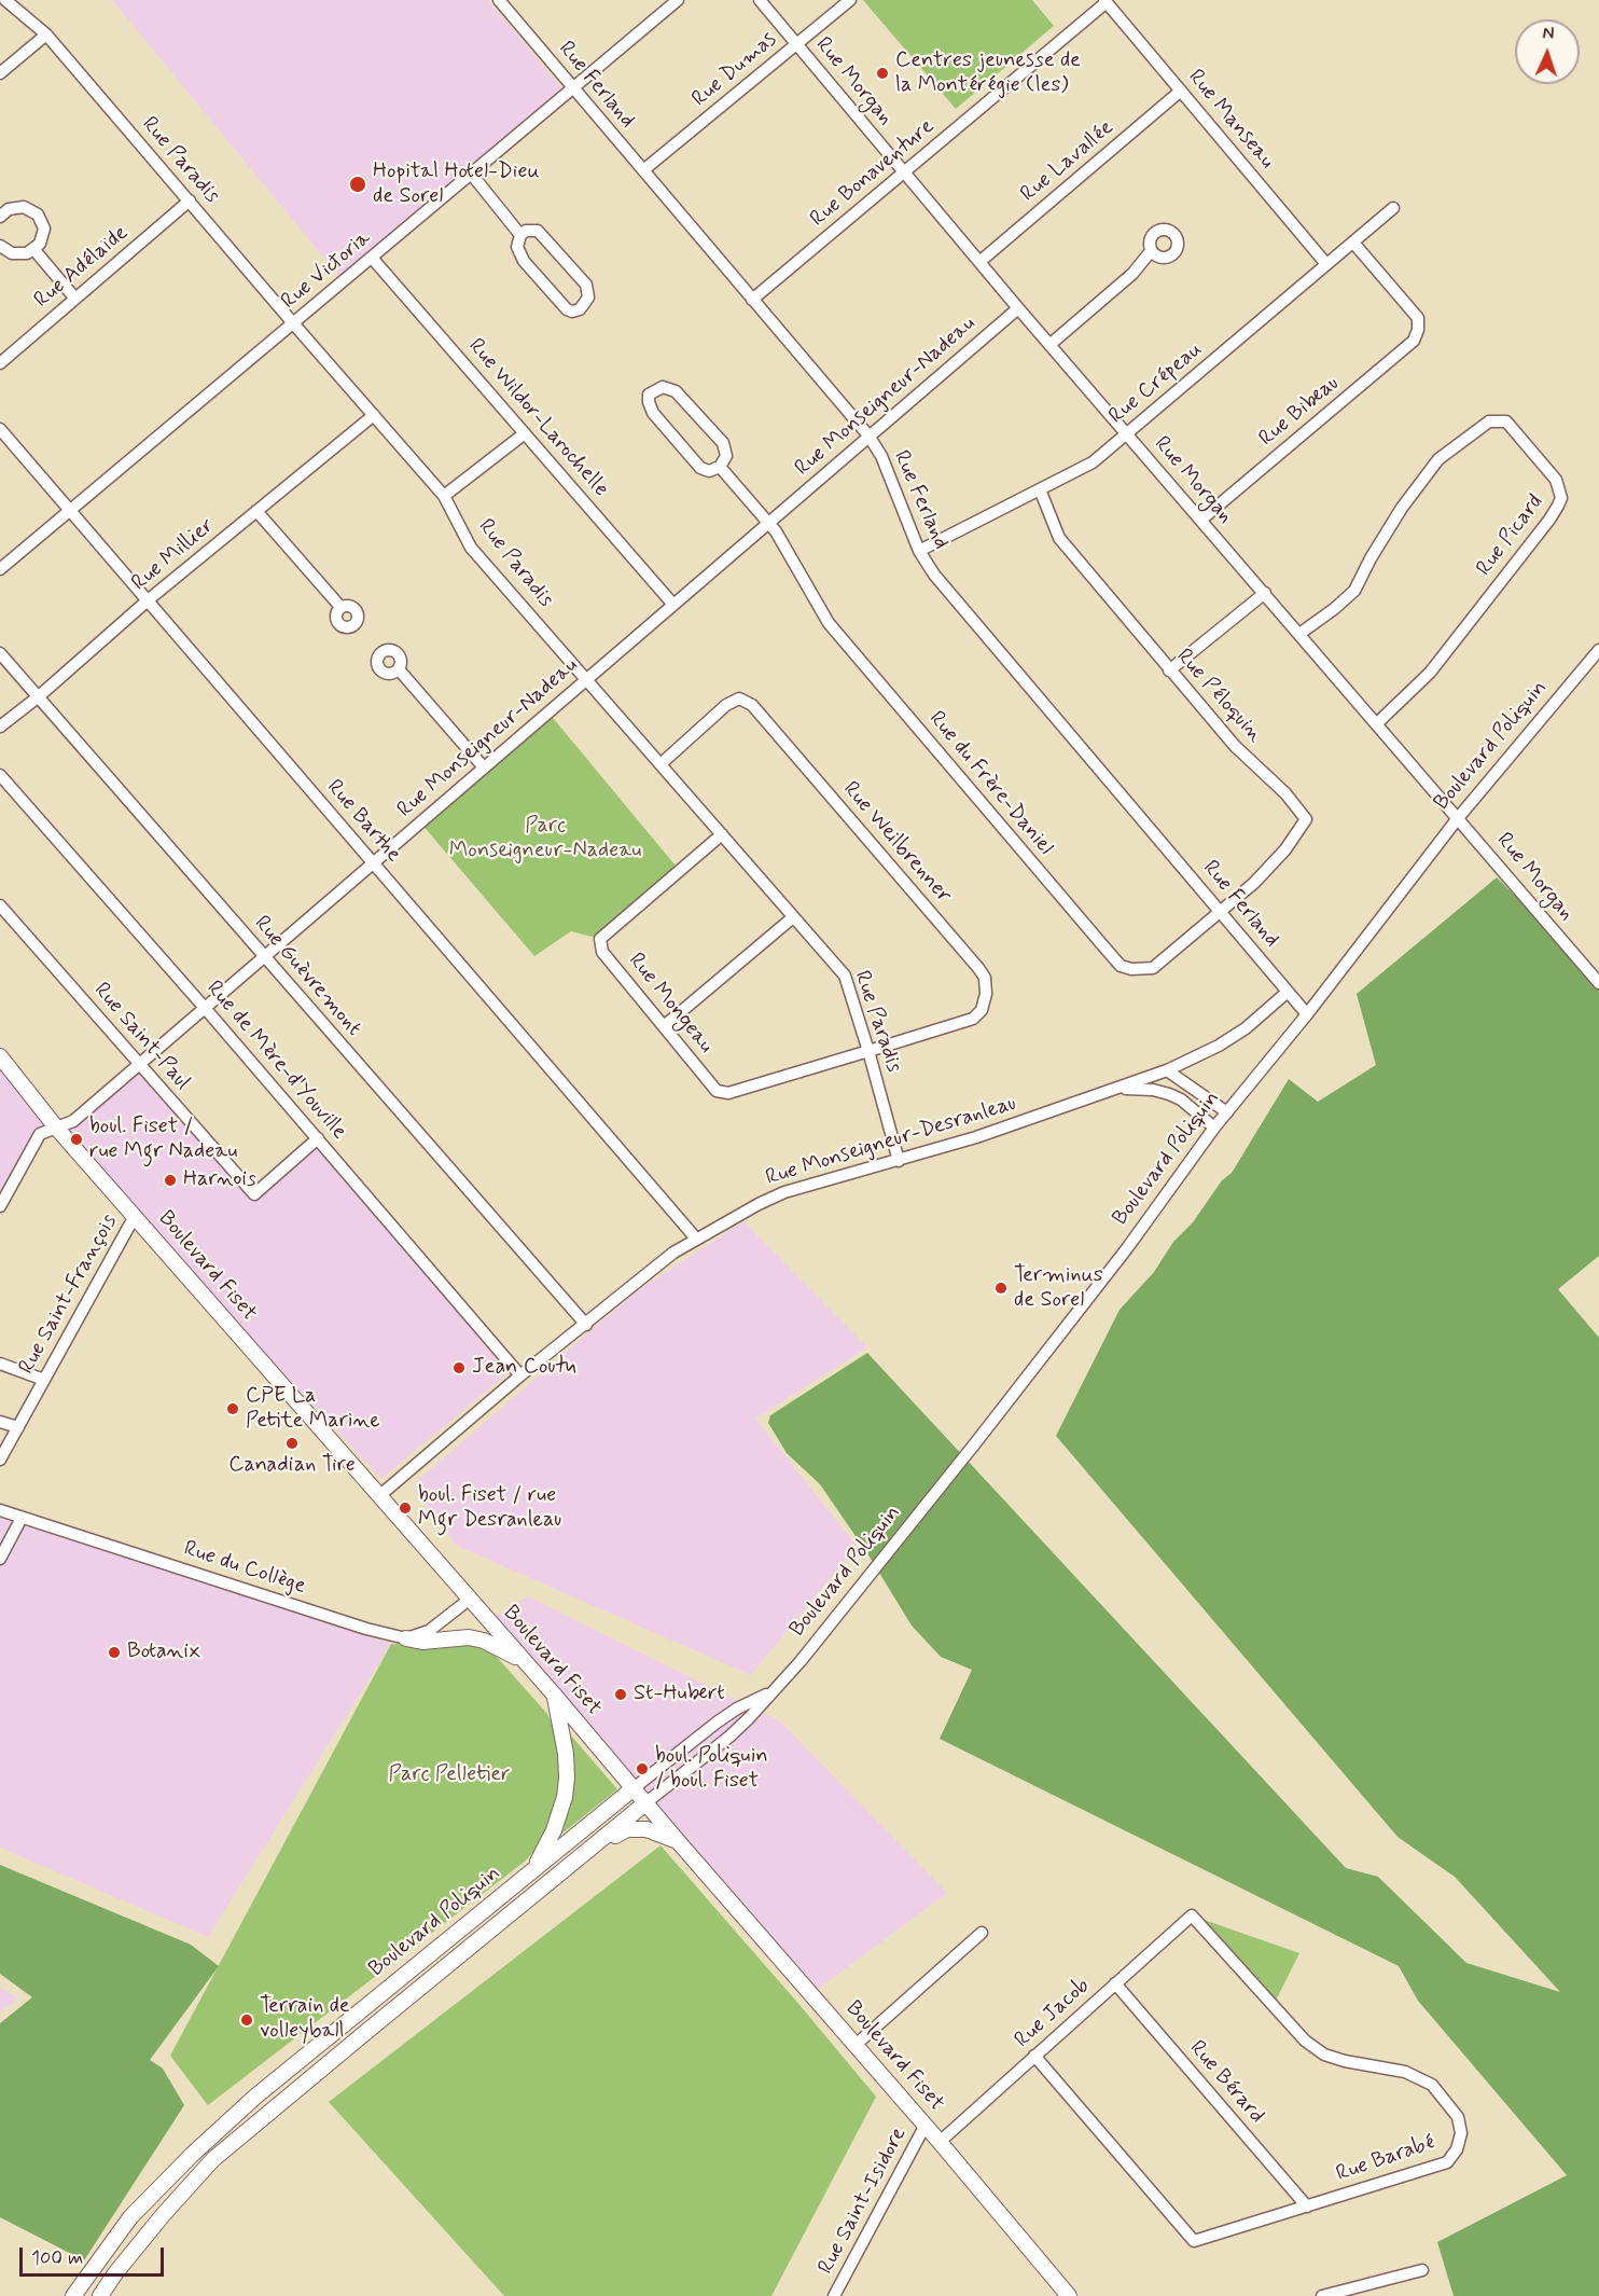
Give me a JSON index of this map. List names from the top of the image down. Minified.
{"streets":{"main road":["Boulevard Poliquin","Boulevard Fiset"],"street":["Rue Dumas","Rue Morgan","Rue Ferland","Rue Manseau","Rue Paradis","Rue Lavallée","Rue Bonaventure","Rue Adélaïde","Rue Victoria","Rue Crépeau","Rue Monseigneur-Nadeau","Rue Bibeau","Rue Wildor-Larochelle","Rue Picard","Rue Millier","Rue Péloquin","Rue du Frère-Daniel","Rue Barthe","Rue Weilbrenner","Rue Guèvremont","Rue Mongeau","Rue Saint-Paul","Rue de Mère-d'Youville","Rue Monseigneur-Desranleau","Rue Saint-François","Rue du Collège","Rue Jacob","Rue Bérard","Rue Barabé","Rue Saint-Isidore"]},"crossings":[["Rue Dumas","Rue Morgan"],["Rue Dumas","Rue Ferland"],["Rue Morgan","Rue Lavallée"],["Rue Morgan","Rue Bonaventure"],["Rue Morgan","Rue Crépeau"],["Rue Morgan","Rue Monseigneur-Nadeau"],["Rue Morgan","Rue Bibeau"],["Rue Morgan","Rue Picard"],["Rue Morgan","Boulevard Poliquin"],["Rue Ferland","Rue Bonaventure"],["Rue Ferland","Rue Victoria"],["Rue Ferland","Rue Crépeau"],["Rue Ferland","Rue Monseigneur-Nadeau"],["Rue Ferland","Rue Péloquin"],["Rue Ferland","Boulevard Poliquin"],["Rue Ferland","Rue du Frère-Daniel"],["Rue Ferland","Rue Monseigneur-Desranleau"],["Rue Manseau","Rue Lavallée"],["Rue Manseau","Rue Bonaventure"],["Rue Manseau","Rue Crépeau"],["Rue Paradis","Rue Adélaïde"],["Rue Paradis","Rue Victoria"],["Rue Paradis","Rue Monseigneur-Nadeau"],["Rue Paradis","Rue Millier"],["Rue Paradis","Rue Weilbrenner"],["Rue Paradis","Rue Mongeau"],["Rue Paradis","Rue Monseigneur-Desranleau"],["Rue Victoria","Rue Wildor-Larochelle"],["Rue Victoria","Rue Barthe"],["Rue Crépeau","Rue Bibeau"],["Rue Crépeau","Rue Péloquin"],["Rue Monseigneur-Nadeau","Rue Wildor-Larochelle"],["Rue Monseigneur-Nadeau","Rue du Frère-Daniel"],["Rue Monseigneur-Nadeau","Rue Barthe"],["Rue Monseigneur-Nadeau","Rue Guèvremont"],["Rue Monseigneur-Nadeau","Rue Saint-Paul"],["Rue Monseigneur-Nadeau","Rue de Mère-d'Youville"],["Rue Monseigneur-Nadeau","Boulevard Fiset"],["Rue Millier","Rue Barthe"],["Rue Millier","Rue Guèvremont"],["Rue Péloquin","Rue du Frère-Daniel"],["Boulevard Poliquin","Boulevard Fiset"],["Rue Barthe","Rue Monseigneur-Desranleau"],["Rue Weilbrenner","Rue Mongeau"],["Rue Guèvremont","Rue Monseigneur-Desranleau"],["Rue Saint-Paul","Rue de Mère-d'Youville"],["Rue de Mère-d'Youville","Rue Monseigneur-Desranleau"],["Rue Monseigneur-Desranleau","Boulevard Fiset"],["Boulevard Fiset","Rue Saint-François"],["Boulevard Fiset","Rue Jacob"],["Boulevard Fiset","Rue Saint-Isidore"],["Rue Jacob","Rue Bérard"],["Rue Jacob","Rue Barabé"],["Rue Bérard","Rue Barabé"]],"parks":["Parc Monseigneur-Nadeau","Parc Pelletier"],"places":["Centres jeunesse de la Montérégie (les)","Hopital Hotel-Dieu de Sorel","boul. Fiset / rue Mgr Nadeau","Harnois","Terminus de Sorel","Jean Coutu","CPE La Petite Marine","Canadian Tire","boul. Fiset / rue Mgr Desranleau","Botanix","St-Hubert","boul. Poliquin / boul. Fiset","Terrain de volleyball"],"scale_bar":"100 m","north":"top"}
